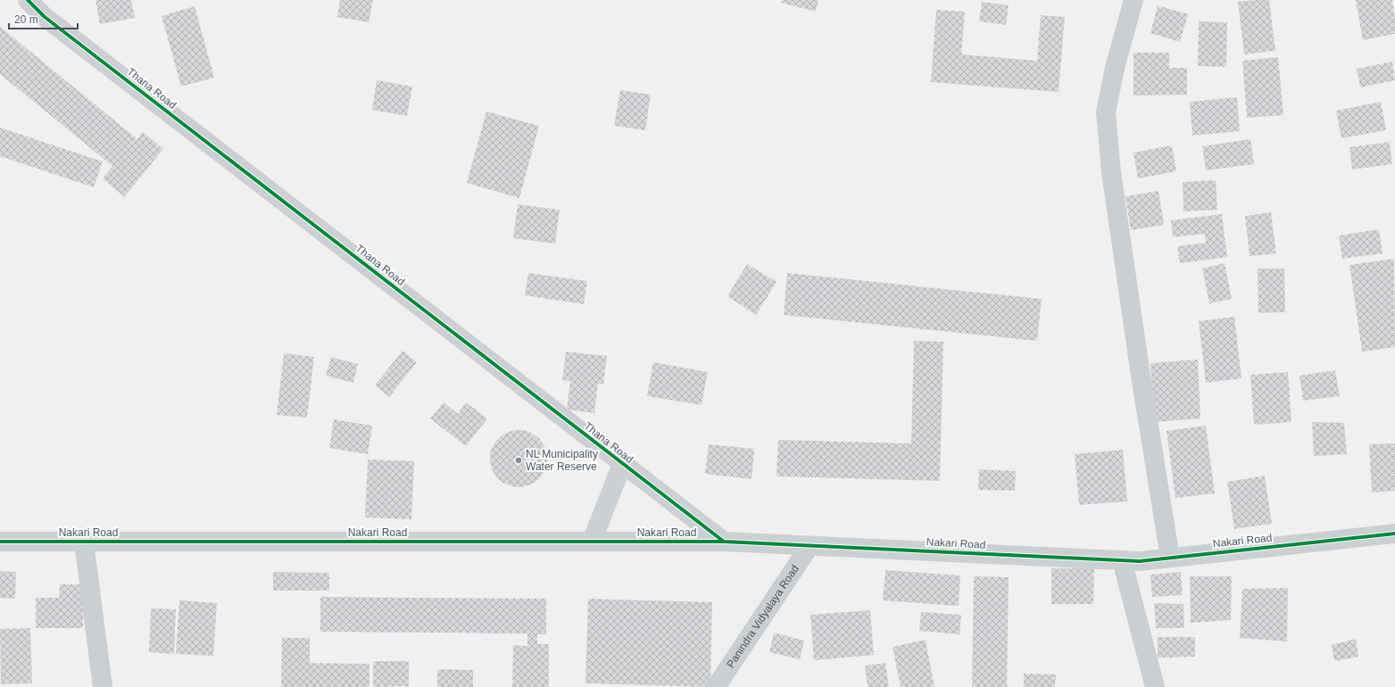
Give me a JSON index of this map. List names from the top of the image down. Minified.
{"streets":{"street":["Thana Road","Nakari Road","Panindra Vidyalaya Road"]},"crossings":[["Thana Road","Nakari Road"],["Nakari Road","Panindra Vidyalaya Road"]],"places":["NL Municipality Water Reserve"],"scale_bar":"20 m"}
